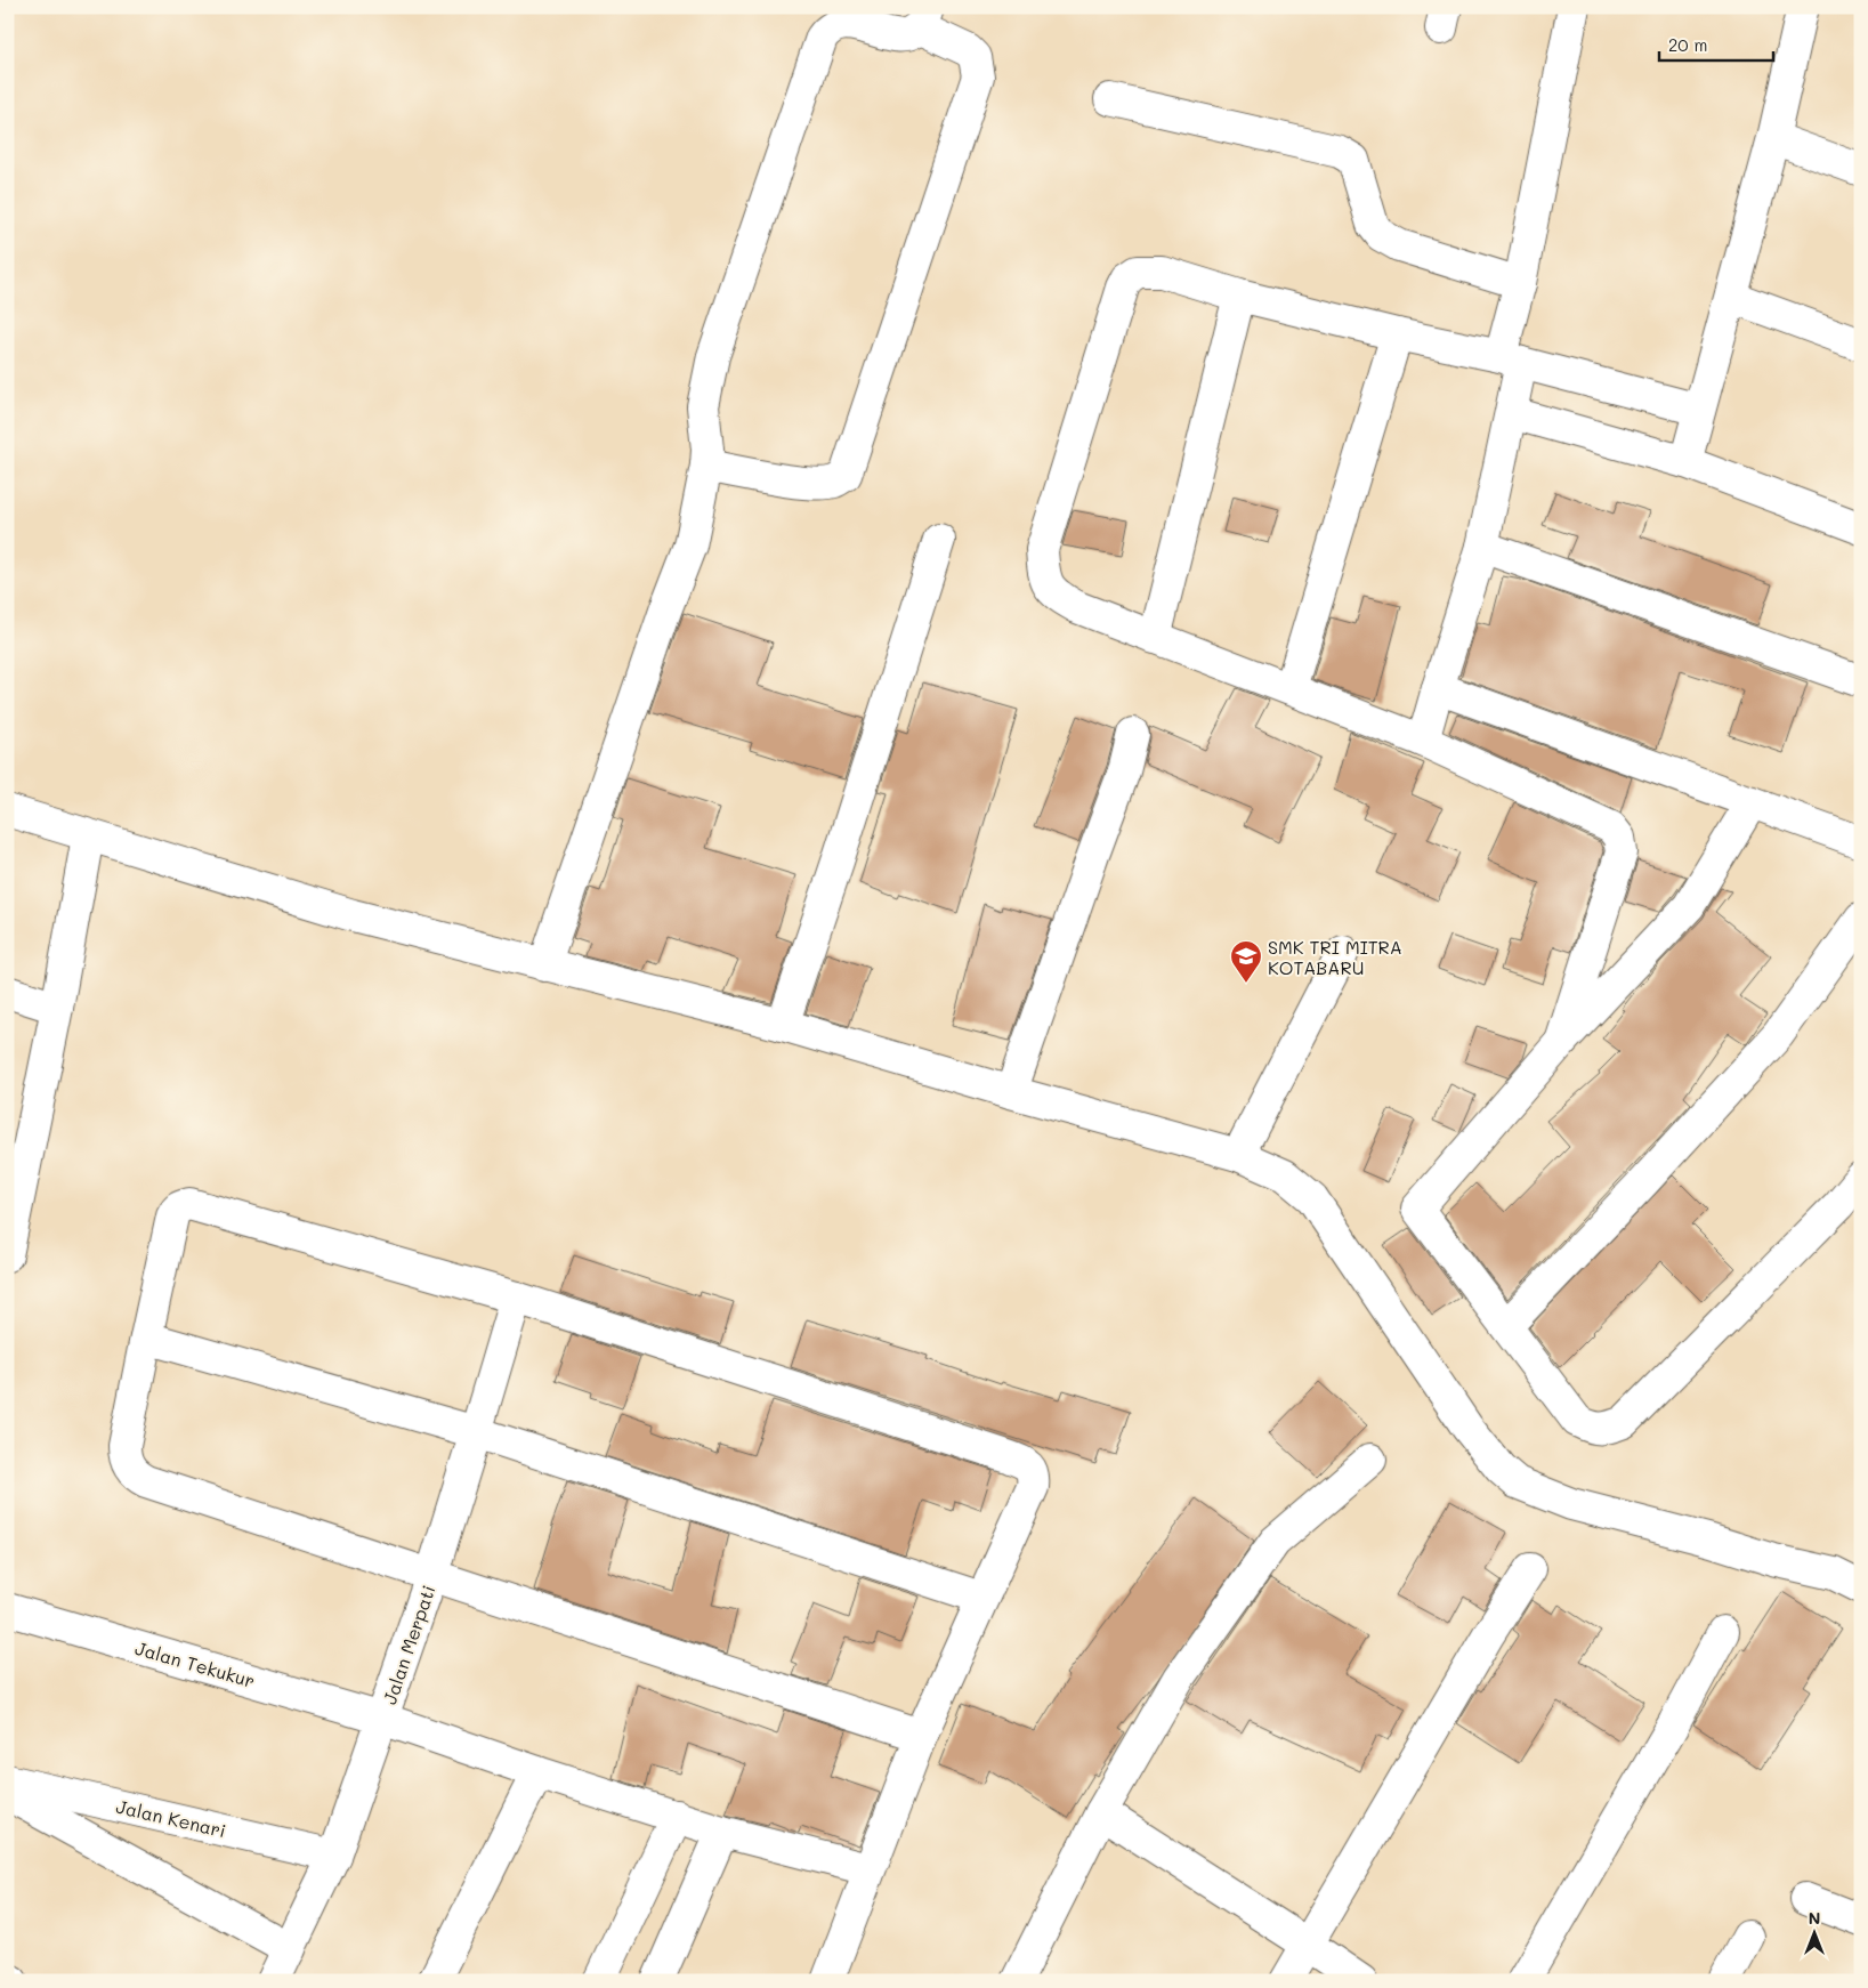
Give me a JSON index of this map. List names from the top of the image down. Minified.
{"streets":{"street":["Jalan Merpati","Jalan Tekukur","Jalan Kenari"]},"crossings":[["Jalan Merpati","Jalan Tekukur"],["Jalan Merpati","Jalan Kenari"]],"places":{"school or university":["SMK TRI MITRA KOTABARU"]},"scale_bar":"20 m","north":"top"}
